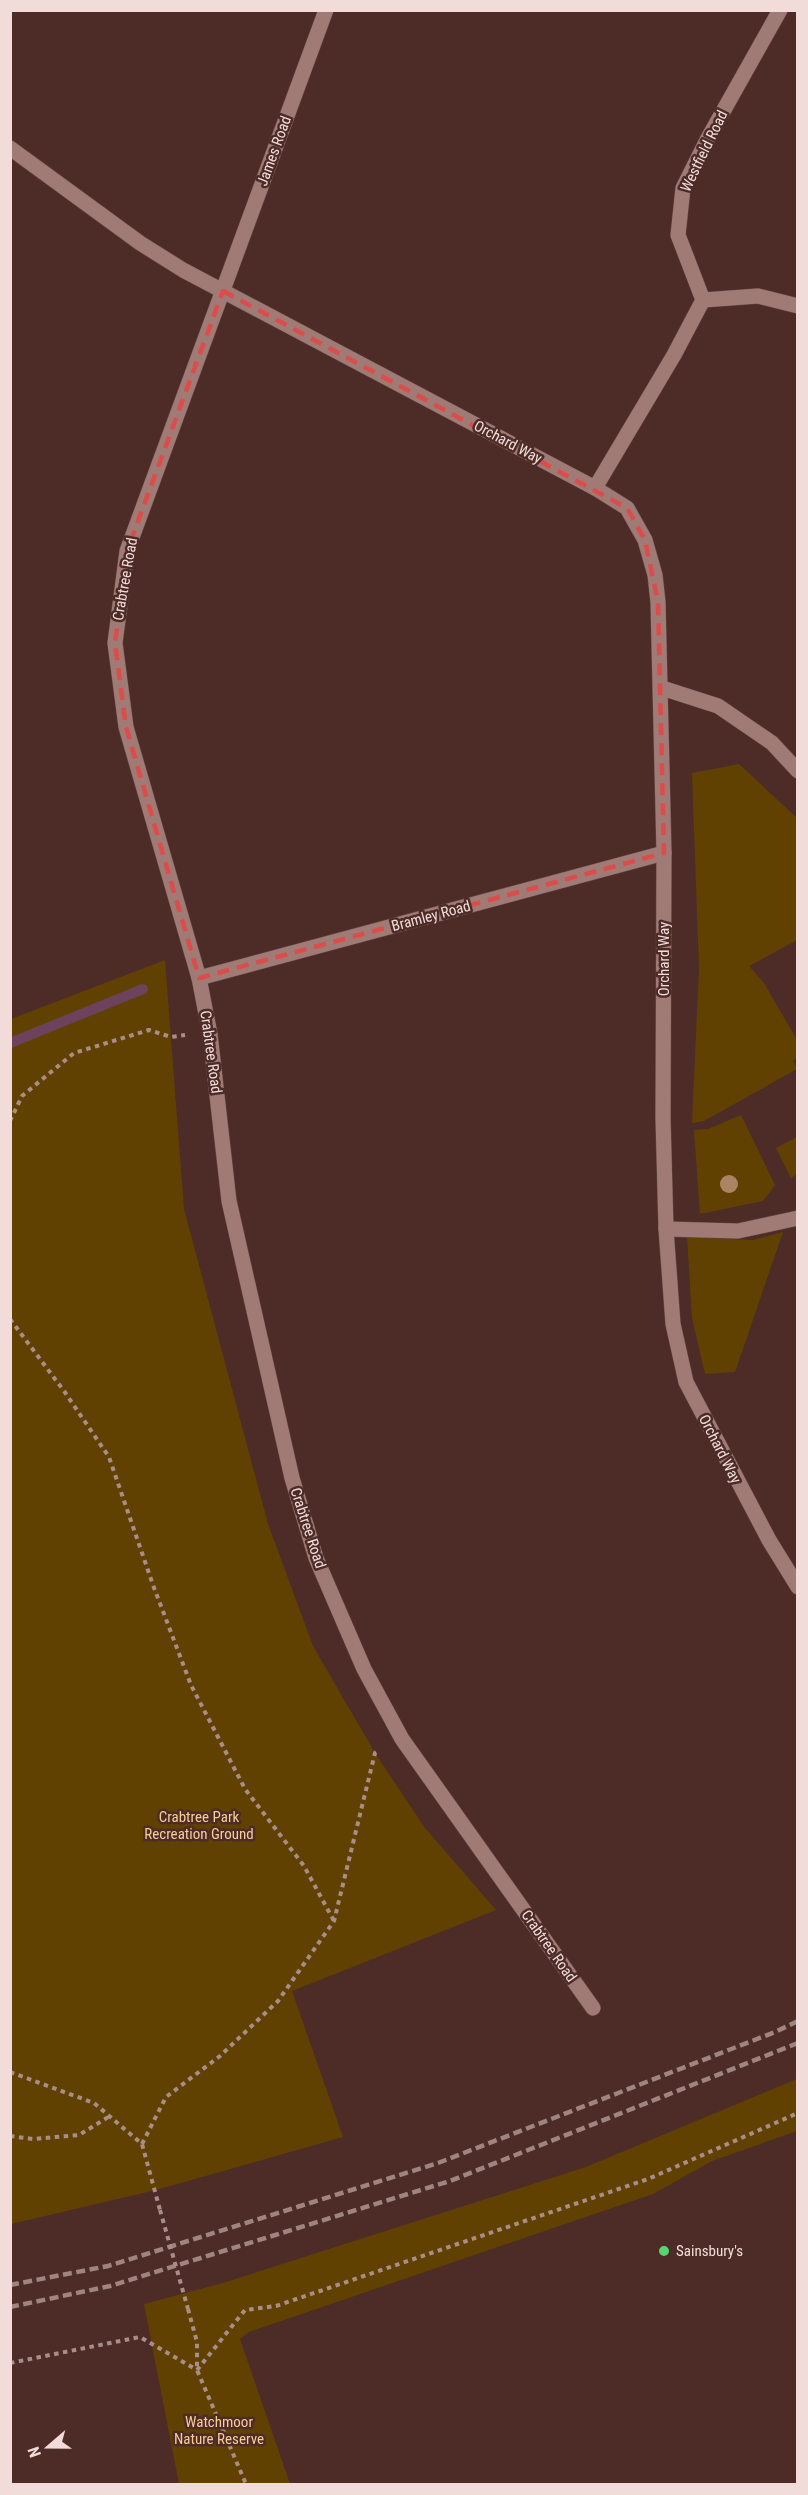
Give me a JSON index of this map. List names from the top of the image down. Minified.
{"streets":{"street":["James Road","Westfield Road","Orchard Way","Crabtree Road","Bramley Road"]},"crossings":[["James Road","Orchard Way"],["James Road","Crabtree Road"],["Orchard Way","Crabtree Road"],["Orchard Way","Bramley Road"],["Crabtree Road","Bramley Road"]],"parks":["Crabtree Park Recreation Ground","Watchmoor Nature Reserve"],"places":["Sainsbury's"],"north":"left"}
